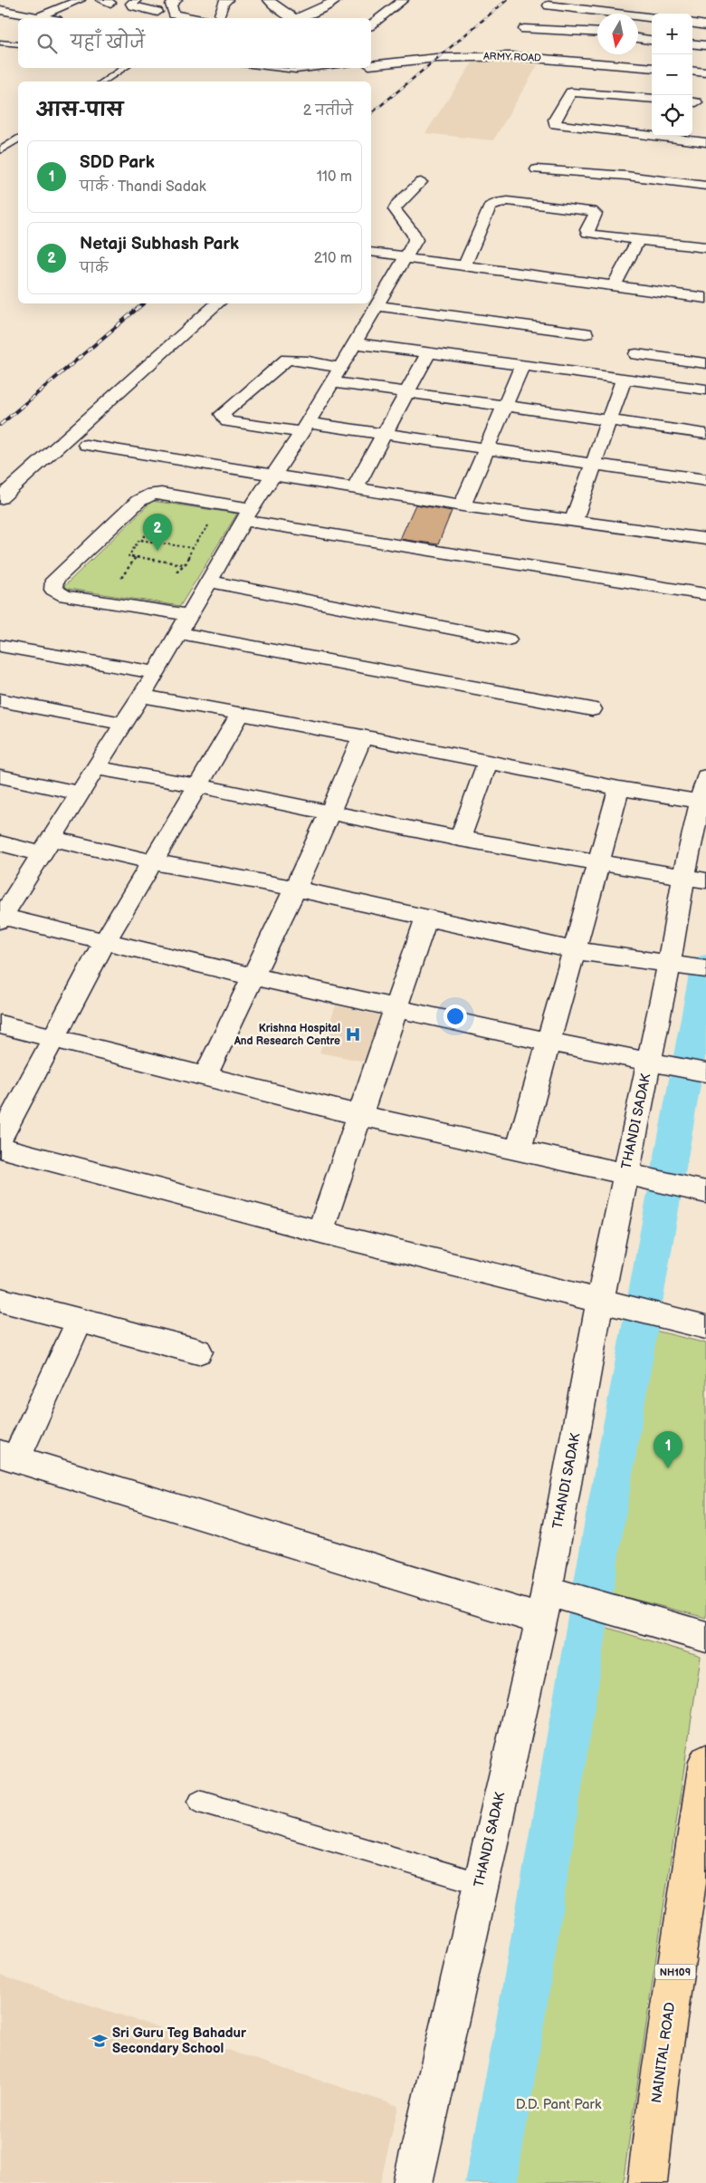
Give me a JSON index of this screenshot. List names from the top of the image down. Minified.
{"streets":{"highway":["NH109","NAINITAL ROAD"],"street":["ARMY ROAD","THANDI SADAK"]},"parks":["D.D. Pant Park"],"places":{"hospital":["Krishna Hospital And Research Centre"],"school or university":["Sri Guru Teg Bahadur Secondary School"]},"north":"bottom","page":{"map_buttons":["+","−"],"search":"यहाँ खोजें","heading":["आस-पास","2 नतीजे"],"list":[{"mark":"1","name":"SDD Park","note":"पार्क · Thandi Sadak","value":"110 m"},{"mark":"2","name":"Netaji Subhash Park","note":"पार्क","value":"210 m"}],"pins":["2","1"]}}
